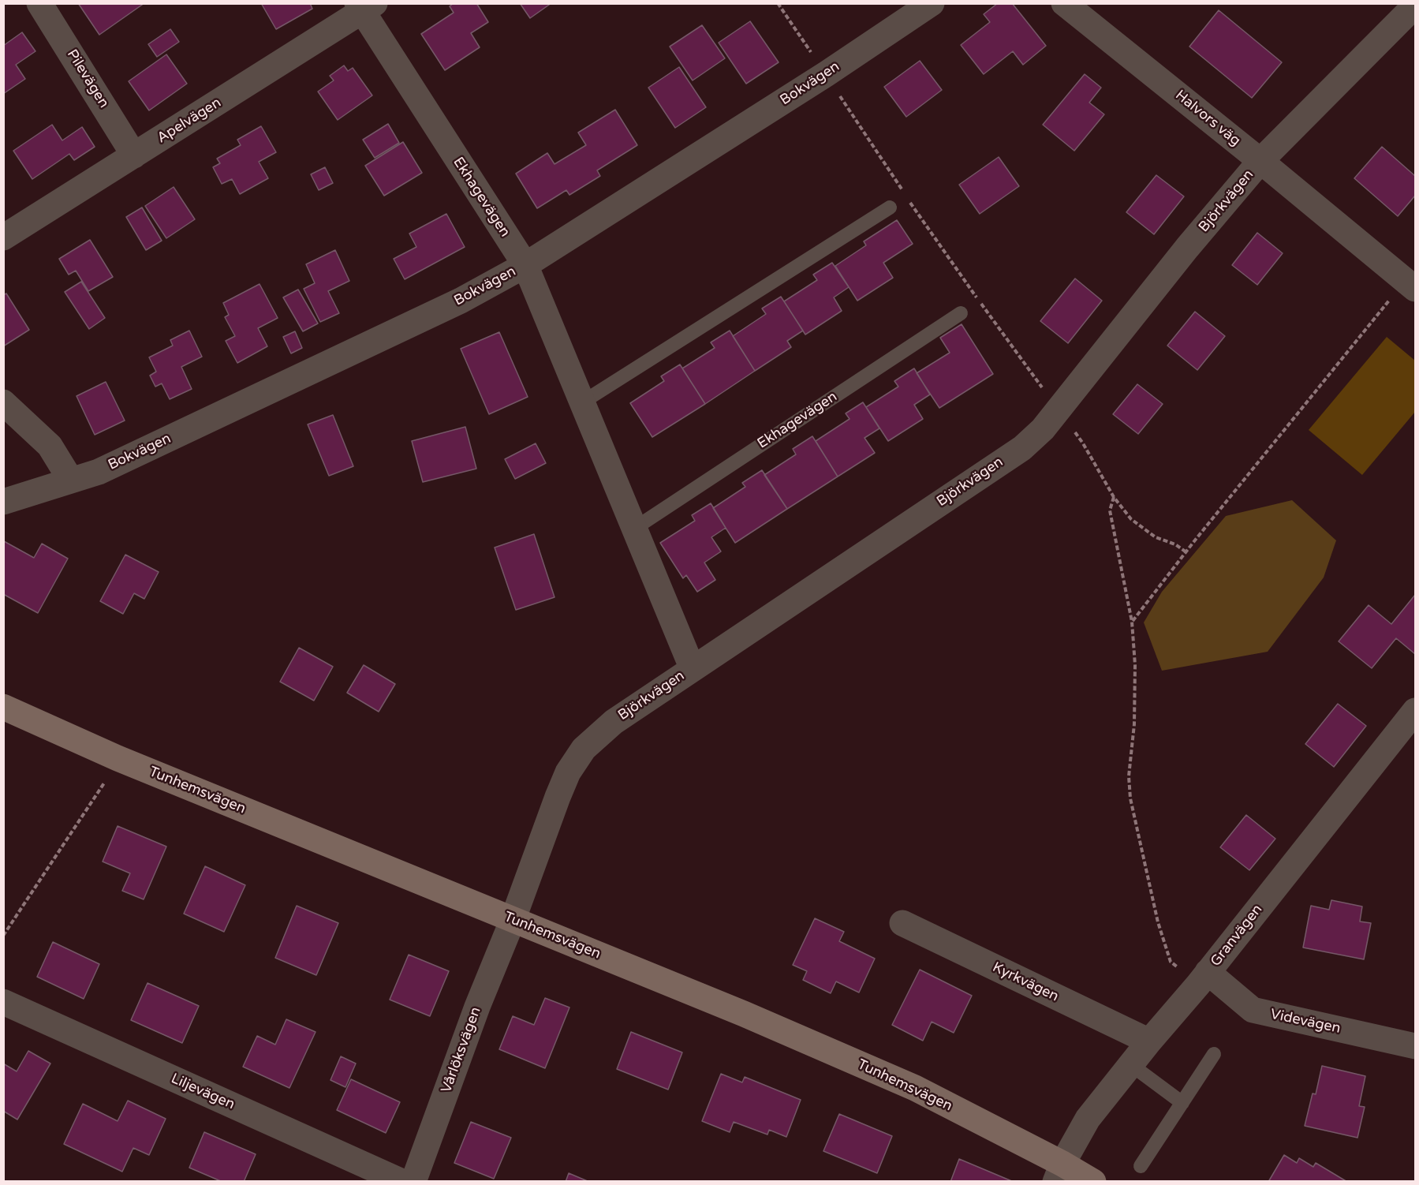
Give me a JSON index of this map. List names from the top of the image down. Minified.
{"streets":{"street":["Pilevägen","Bokvägen","Halvors väg","Apelvägen","Ekhagevägen","Björkvägen","Tunhemsvägen","Granvägen","Kyrkvägen","Videvägen","Vårlöksvägen","Liljevägen"]},"crossings":[["Pilevägen","Apelvägen"],["Bokvägen","Ekhagevägen"],["Halvors väg","Björkvägen"],["Apelvägen","Ekhagevägen"],["Ekhagevägen","Björkvägen"],["Björkvägen","Tunhemsvägen"],["Björkvägen","Vårlöksvägen"],["Tunhemsvägen","Granvägen"],["Tunhemsvägen","Vårlöksvägen"],["Granvägen","Kyrkvägen"],["Granvägen","Videvägen"]]}
